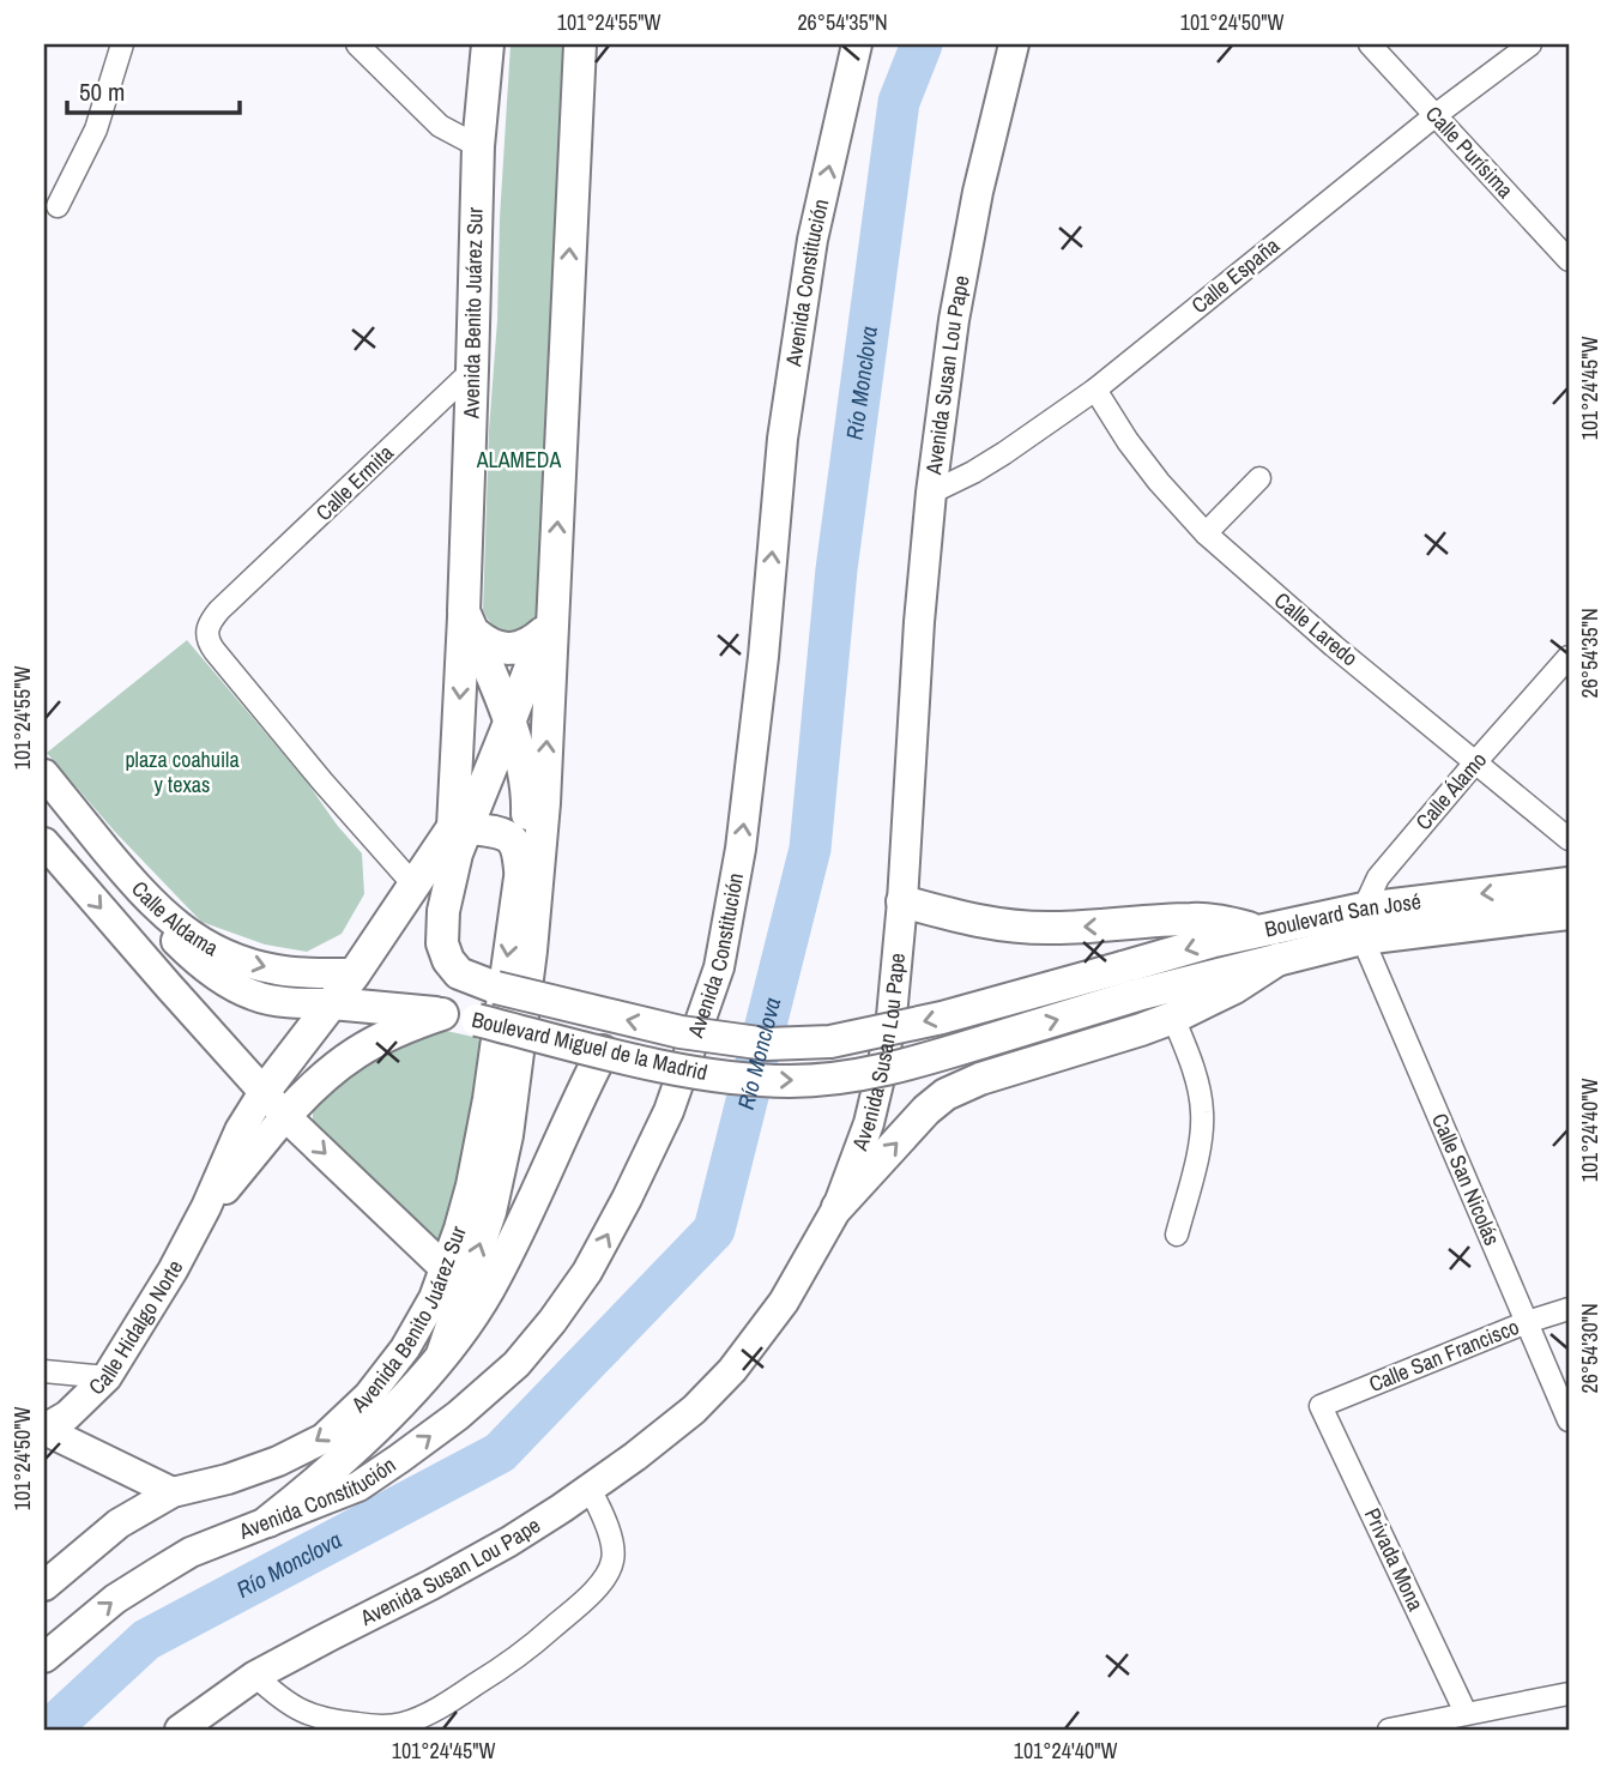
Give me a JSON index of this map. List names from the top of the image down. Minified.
{"streets":{"main road":["Avenida Benito Juárez Sur","Boulevard San José","Boulevard Miguel de la Madrid"],"street":["Calle Purísima","Calle España","Avenida Constitución","Avenida Susan Lou Pape","Calle Ermita","Calle Laredo","Calle Álamo","Calle Aldama","Calle San Nicolás","Calle Hidalgo Norte","Calle San Francisco","Privada Mona"]},"crossings":[["Calle Purísima","Calle España"],["Calle España","Avenida Susan Lou Pape"],["Calle España","Calle Laredo"],["Avenida Benito Juárez Sur","Calle Ermita"],["Calle Laredo","Calle Álamo"],["Calle Álamo","Boulevard San José"],["Calle Álamo","Calle San Nicolás"],["Boulevard San José","Boulevard Miguel de la Madrid"],["Boulevard San José","Calle San Nicolás"],["Calle San Nicolás","Calle San Francisco"],["Calle San Francisco","Privada Mona"]],"one_way":["Avenida Constitución"],"water":["Río Monclova"],"parks":["ALAMEDA","plaza coahuila y texas"],"scale_bar":"50 m","coordinates":["101°24'55\"W","26°54'35\"N","101°24'50\"W","101°24'45\"W","101°24'40\"W","26°54'30\"N"]}
